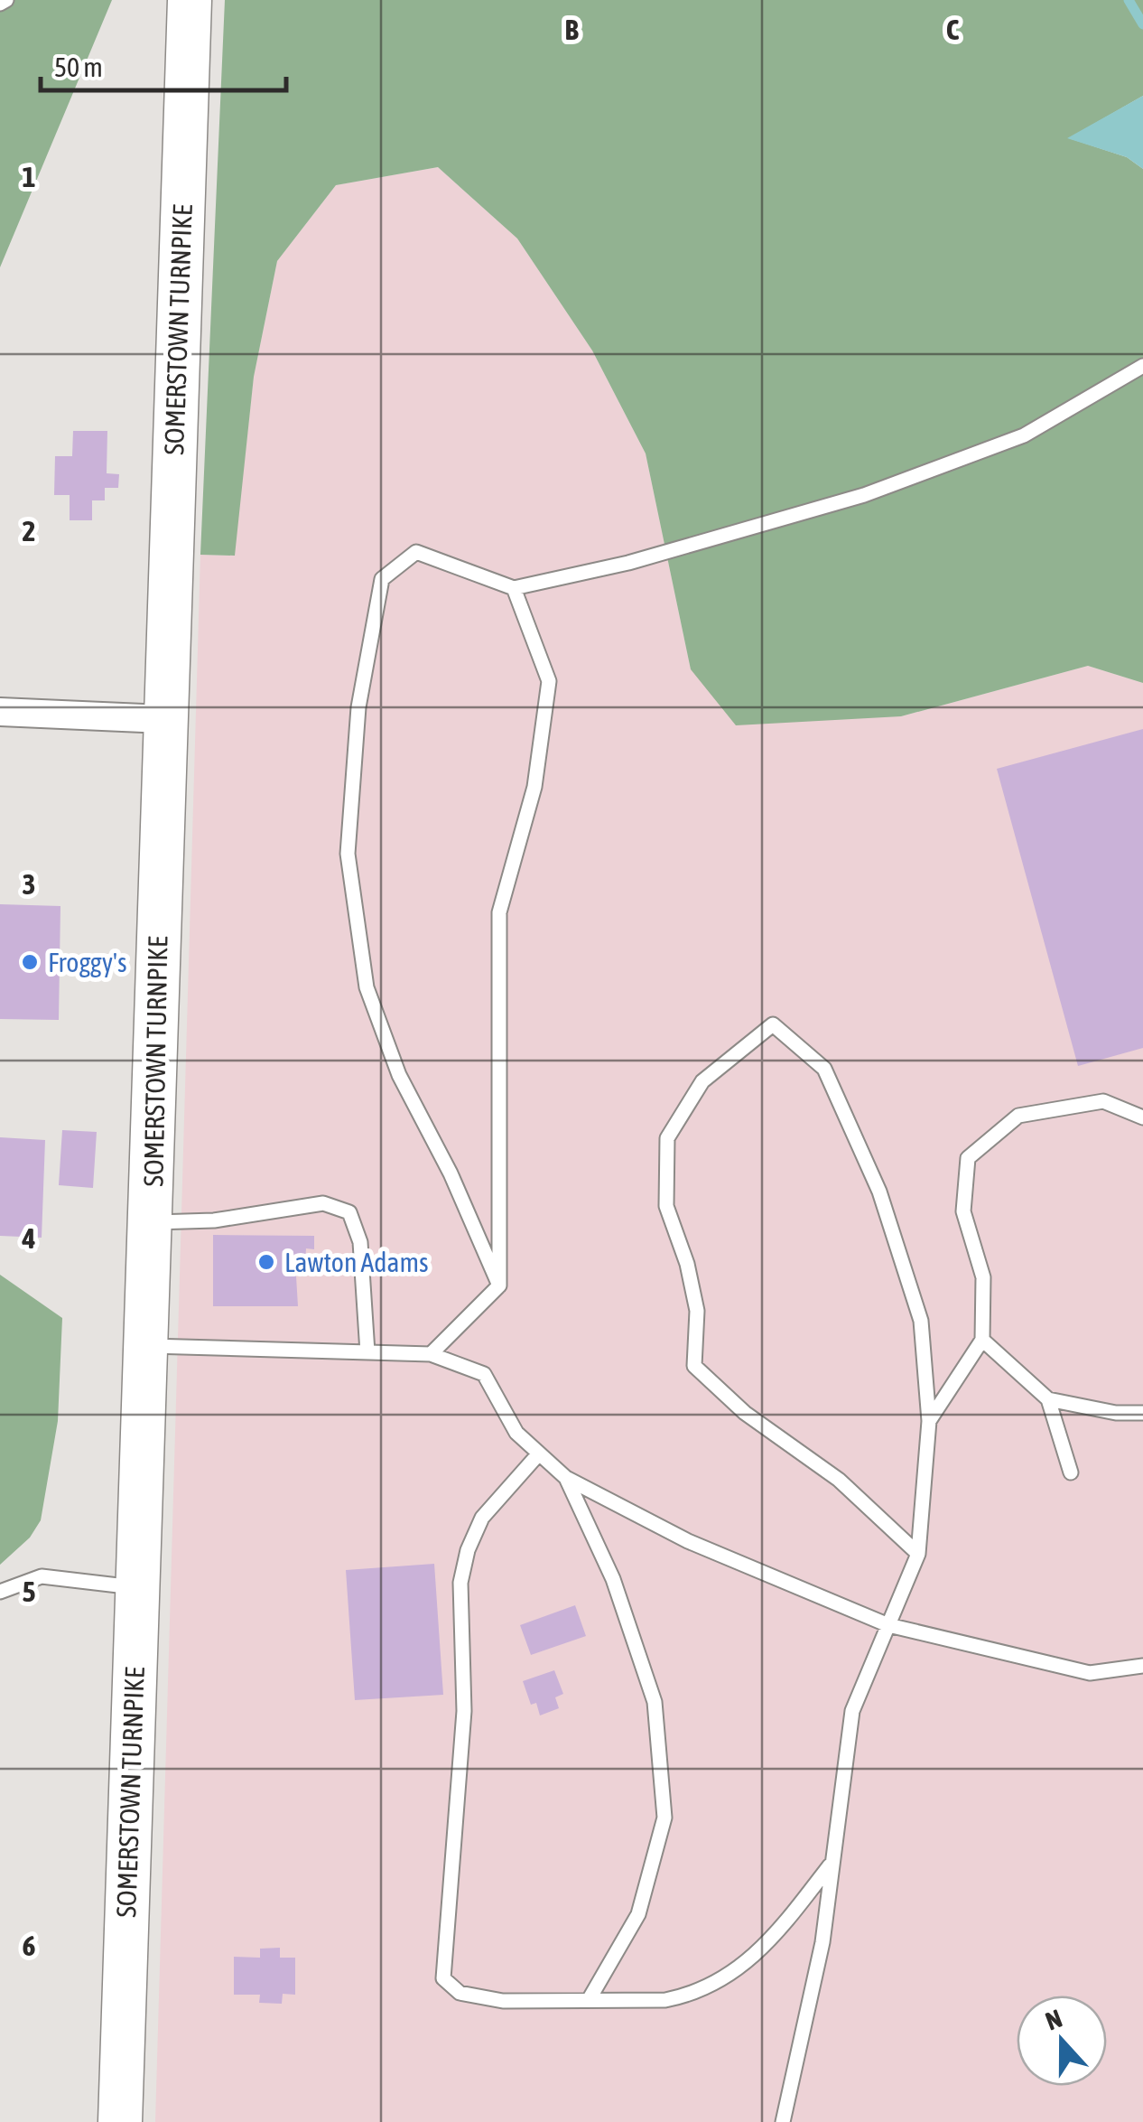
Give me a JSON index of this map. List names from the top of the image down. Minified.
{"streets":{"main road":["SOMERSTOWN TURNPIKE"]},"places":["Froggy's","Lawton Adams"],"scale_bar":"50 m","north":"top","grid":{"columns":["B","C"],"rows":["1","2","3","4","5","6"]}}
